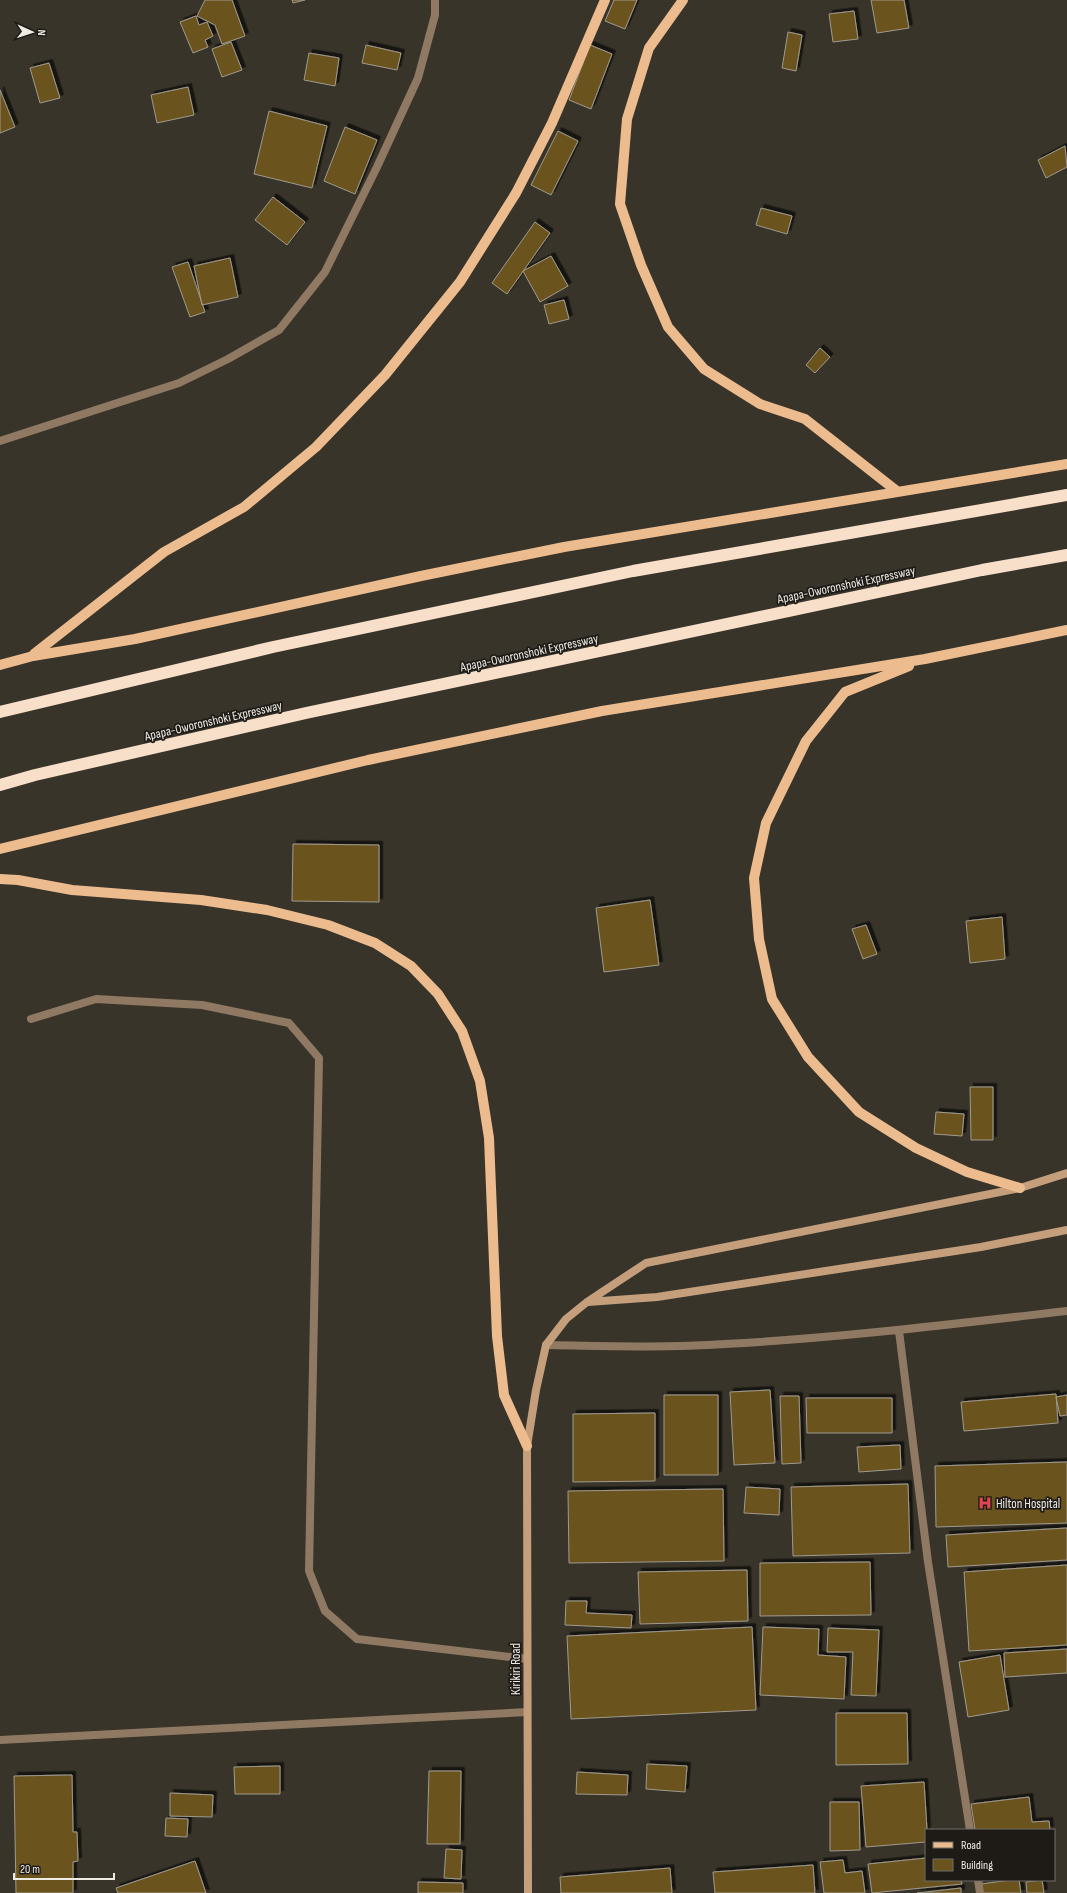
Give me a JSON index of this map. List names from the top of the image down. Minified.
{"streets":{"highway":["Apapa-Oworonshoki Expressway"],"main road":["Kirikiri Road"]},"places":{"hospital":["Hilton Hospital"]},"legend":["Road","Building"],"scale_bar":"20 m","north":"right"}
